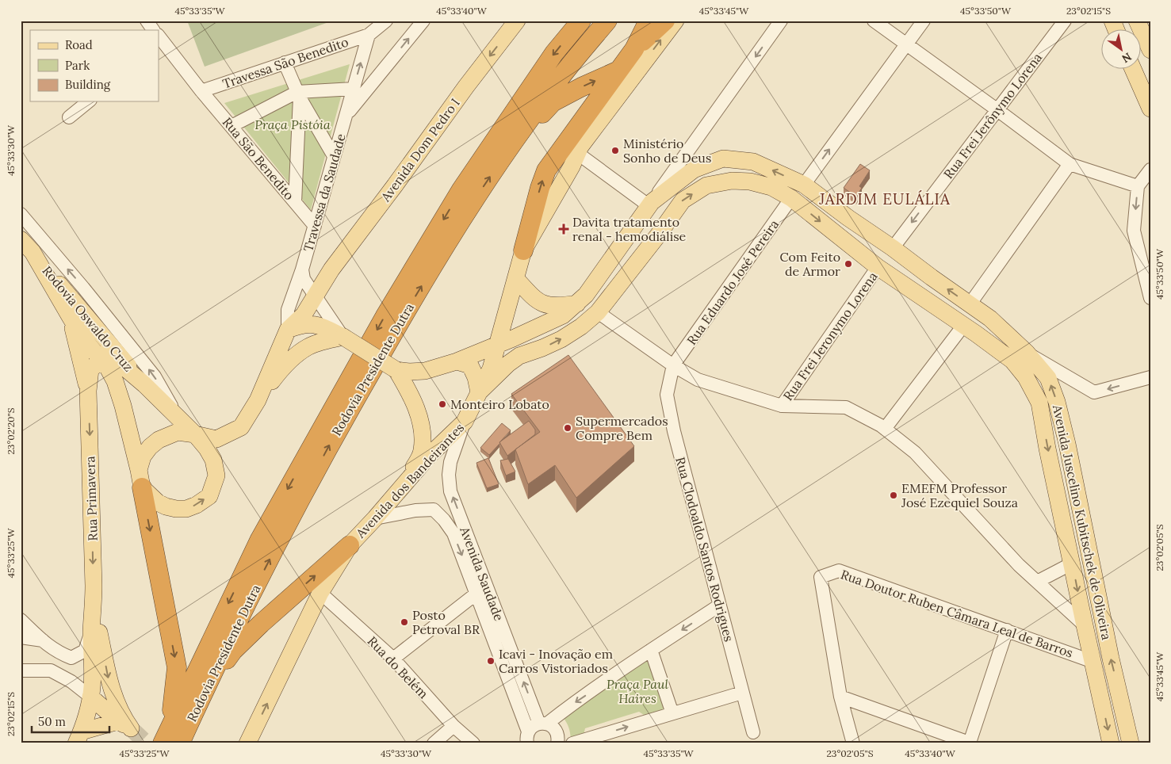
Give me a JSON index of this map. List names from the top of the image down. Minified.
{"streets":{"highway":["Rodovia Presidente Dutra"],"main road":["Avenida Dom Pedro I","Rodovia Oswaldo Cruz","Avenida dos Bandeirantes","Rua Primavera","Avenida Juscelino Kubitschek de Oliveira"],"street":["Travessa São Benedito","Rua Frei Jerônymo Lorena","Rua São Benedito","Travessa da Saudade","Rua Eduardo José Pereira","Rua Frei Jeronymo Lorena","Rua Clodoaldo Santos Rodrigues","Avenida Saudade","Rua Doutor Ruben Câmara Leal de Barros","Rua do Belém"]},"crossings":[["Travessa São Benedito","Rua São Benedito"],["Travessa São Benedito","Travessa da Saudade"],["Rua Frei Jerônymo Lorena","Avenida Juscelino Kubitschek de Oliveira"],["Avenida Dom Pedro I","Travessa da Saudade"],["Rua São Benedito","Travessa da Saudade"],["Rua Eduardo José Pereira","Avenida Juscelino Kubitschek de Oliveira"],["Rua Eduardo José Pereira","Rua Clodoaldo Santos Rodrigues"],["Rua Frei Jeronymo Lorena","Avenida Juscelino Kubitschek de Oliveira"],["Avenida dos Bandeirantes","Avenida Juscelino Kubitschek de Oliveira"],["Avenida dos Bandeirantes","Avenida Saudade"],["Avenida dos Bandeirantes","Rua do Belém"],["Avenida Juscelino Kubitschek de Oliveira","Rua Doutor Ruben Câmara Leal de Barros"]],"one_way":["Avenida Dom Pedro I","Avenida dos Bandeirantes"],"districts":["JARDIM EULÁLIA"],"parks":["Praça Pistóia","Praça Paul Haires"],"places":{"other":["Ministério Sonho de Deus","Com Feito de Armor","Monteiro Lobato","Supermercados Compre Bem","EMEFM Professor José Ezequiel Souza","Posto Petroval BR","Icavi - Inovação em Carros Vistoriados"],"health":["Davita tratamento renal - hemodiálise"]},"legend":["Road","Park","Building"],"scale_bar":"50 m","north":"bottom right","coordinates":["45°33'35\"W","45°33'40\"W","45°33'45\"W","45°33'50\"W","23°02'15\"S","45°33'30\"W","23°02'20\"S","23°02'05\"S","45°33'25\"W"]}
